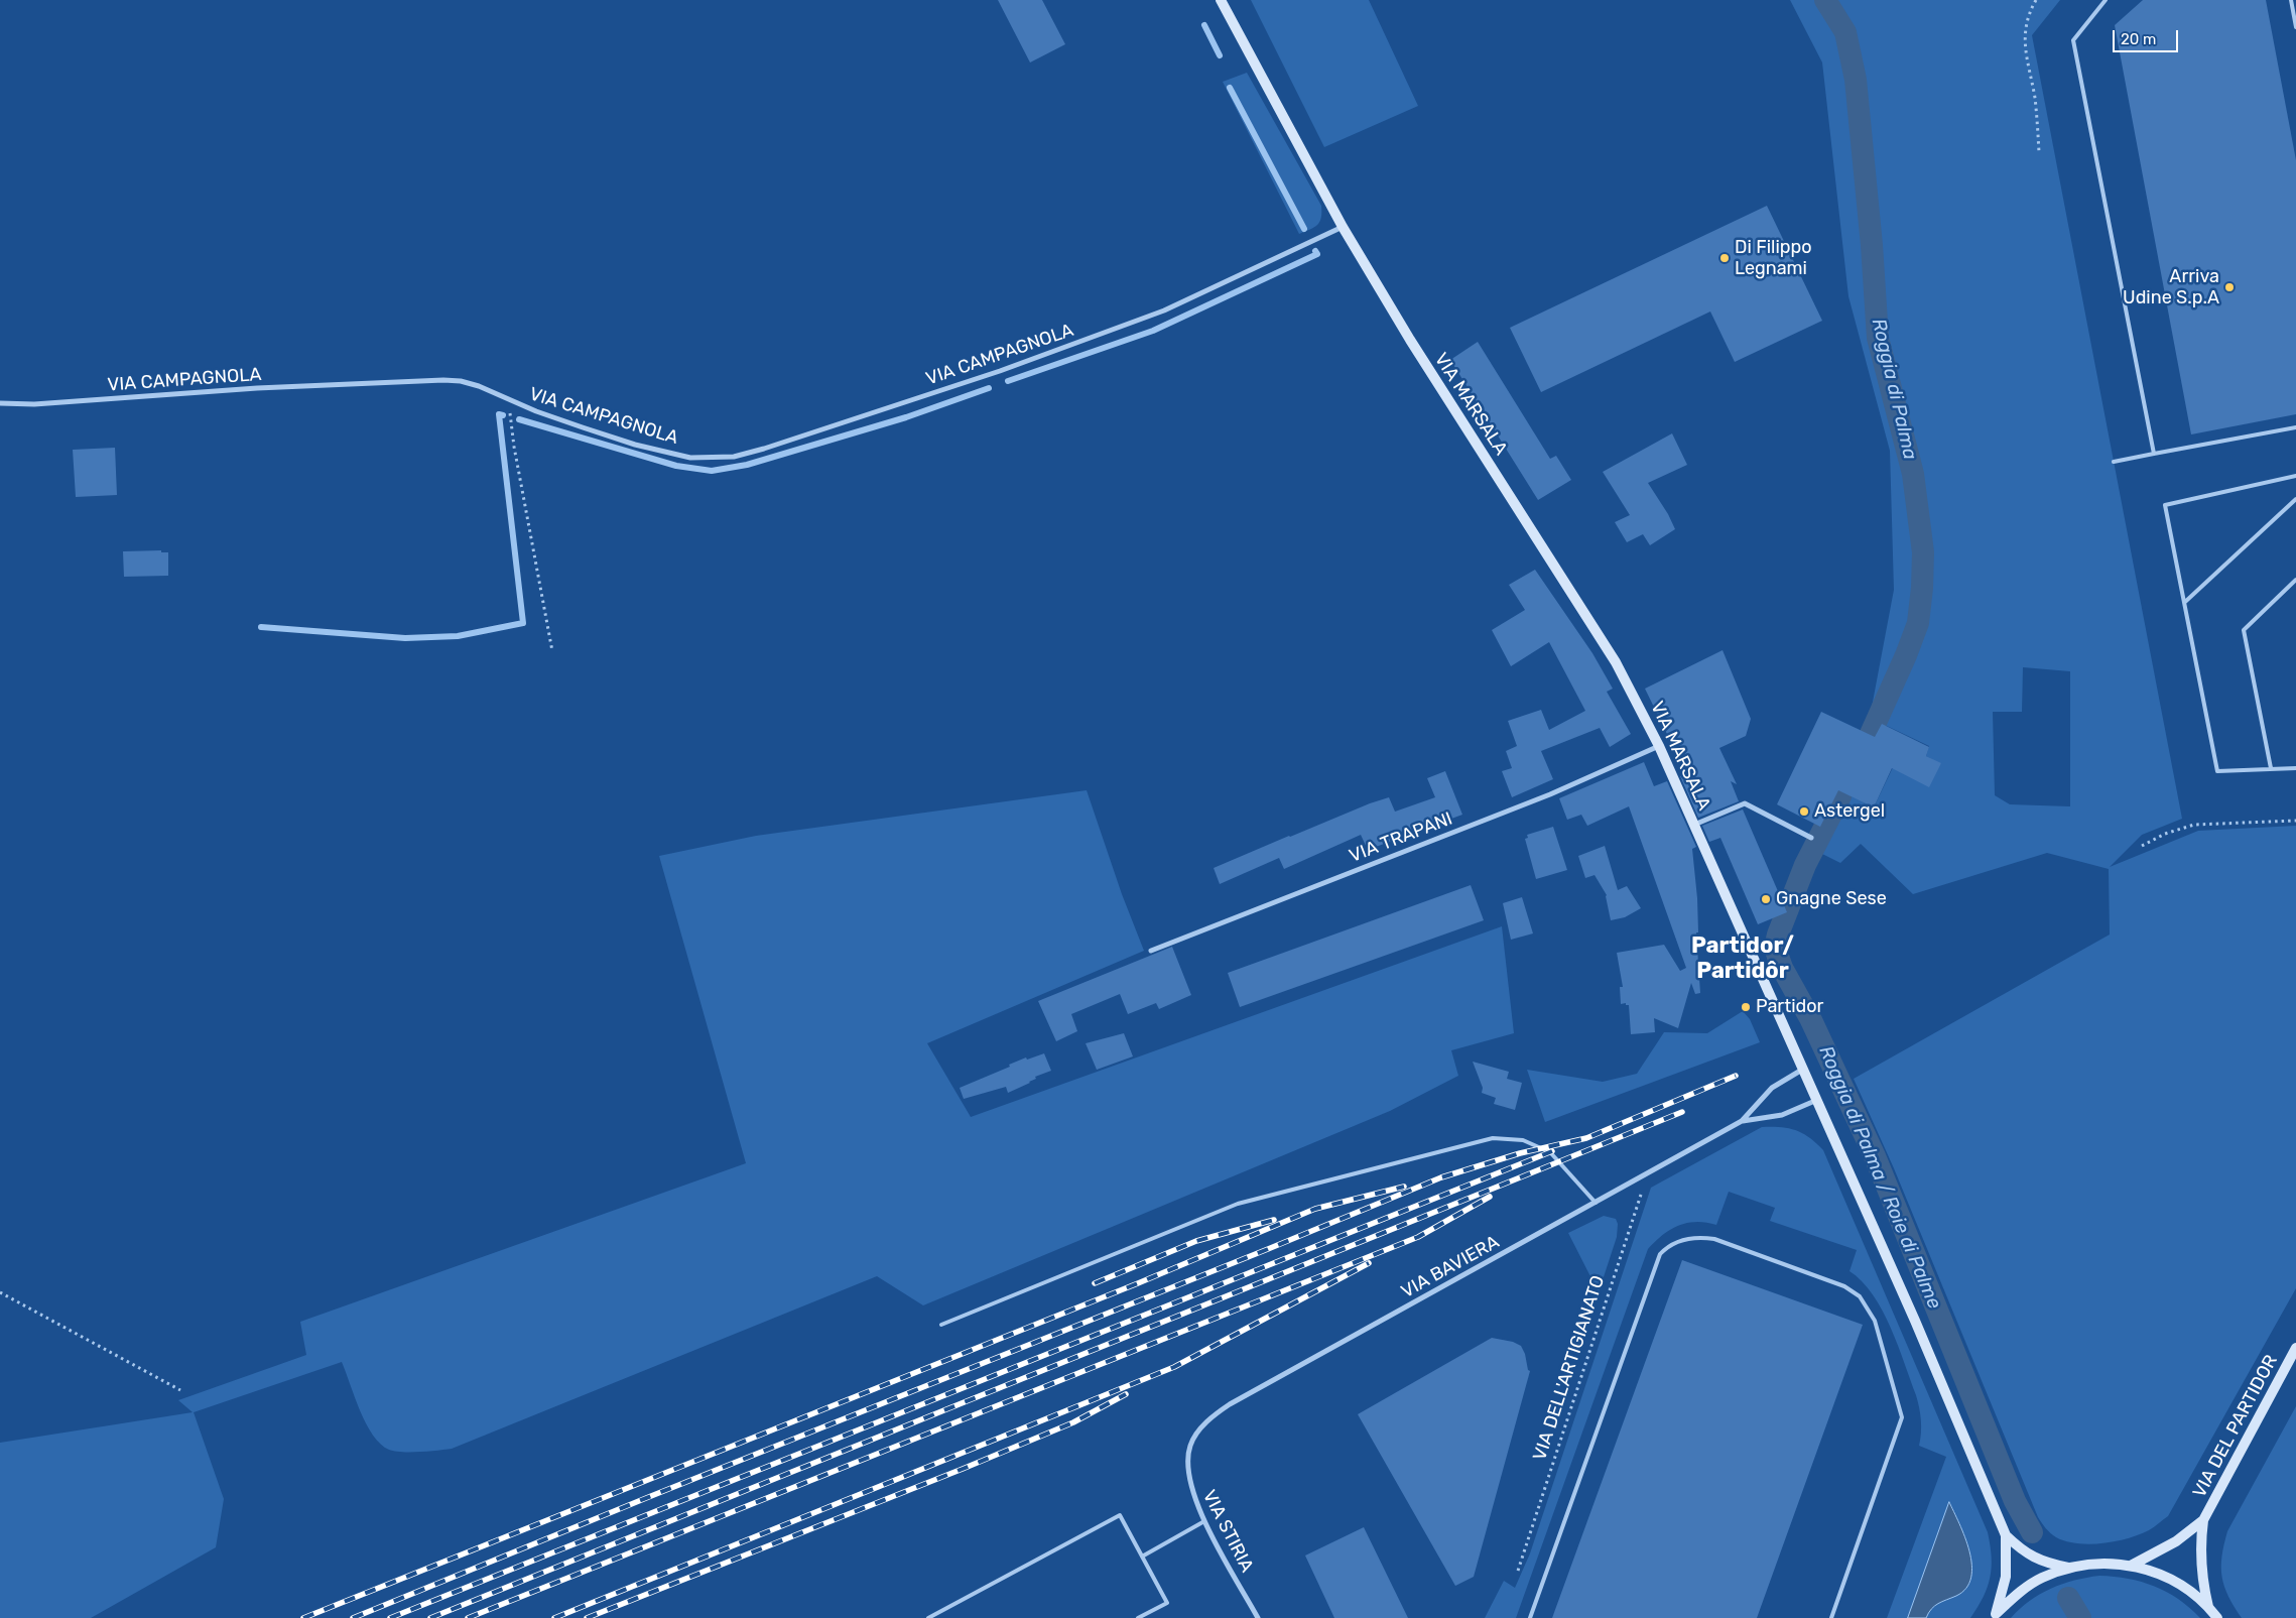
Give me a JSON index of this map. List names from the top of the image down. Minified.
{"streets":{"street":["VIA CAMPAGNOLA","VIA MARSALA","VIA TRAPANI","VIA BAVIERA","VIA DEL PARTIDOR","VIA STIRIA"],"path":["VIA DELL'ARTIGIANATO"]},"crossings":[["VIA CAMPAGNOLA","VIA MARSALA"],["VIA MARSALA","VIA TRAPANI"],["VIA MARSALA","VIA BAVIERA"],["VIA BAVIERA","VIA DELL'ARTIGIANATO"],["VIA BAVIERA","VIA STIRIA"]],"districts":["Partidor/ Partidôr"],"water":["Roggia di Palma","Roggia di Palma / Roie di Palme"],"places":["Di Filippo Legnami","Arriva Udine S.p.A","Astergel","Gnagne Sese","Partidor"],"scale_bar":"20 m"}
